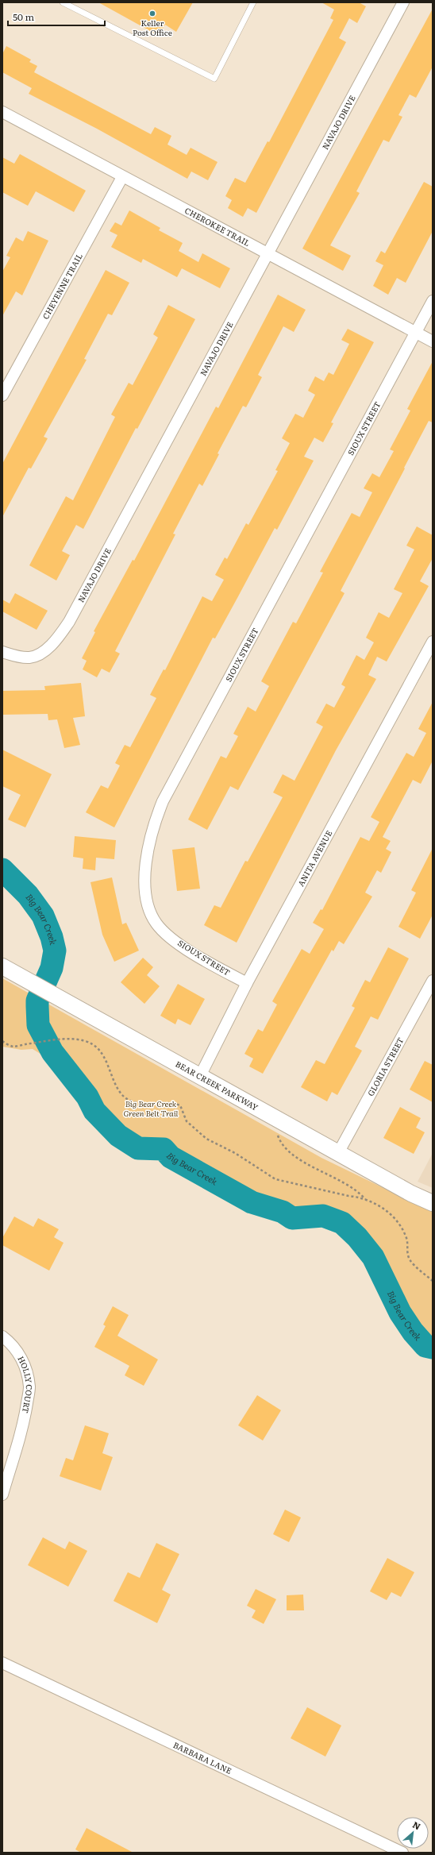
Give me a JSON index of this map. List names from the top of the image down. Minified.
{"streets":{"main road":["BEAR CREEK PARKWAY"],"street":["NAVAJO DRIVE","CHEROKEE TRAIL","CHEYENNE TRAIL","SIOUX STREET","ANITA AVENUE","GLORIA STREET","HOLLY COURT","BARBARA LANE"]},"crossings":[["NAVAJO DRIVE","CHEROKEE TRAIL"],["CHEROKEE TRAIL","CHEYENNE TRAIL"],["CHEROKEE TRAIL","SIOUX STREET"],["SIOUX STREET","ANITA AVENUE"],["ANITA AVENUE","BEAR CREEK PARKWAY"],["GLORIA STREET","BEAR CREEK PARKWAY"]],"water":["Big Bear Creek"],"parks":["Big Bear Creek Green Belt Trail"],"places":["Keller Post Office"],"scale_bar":"50 m","north":"top right"}
